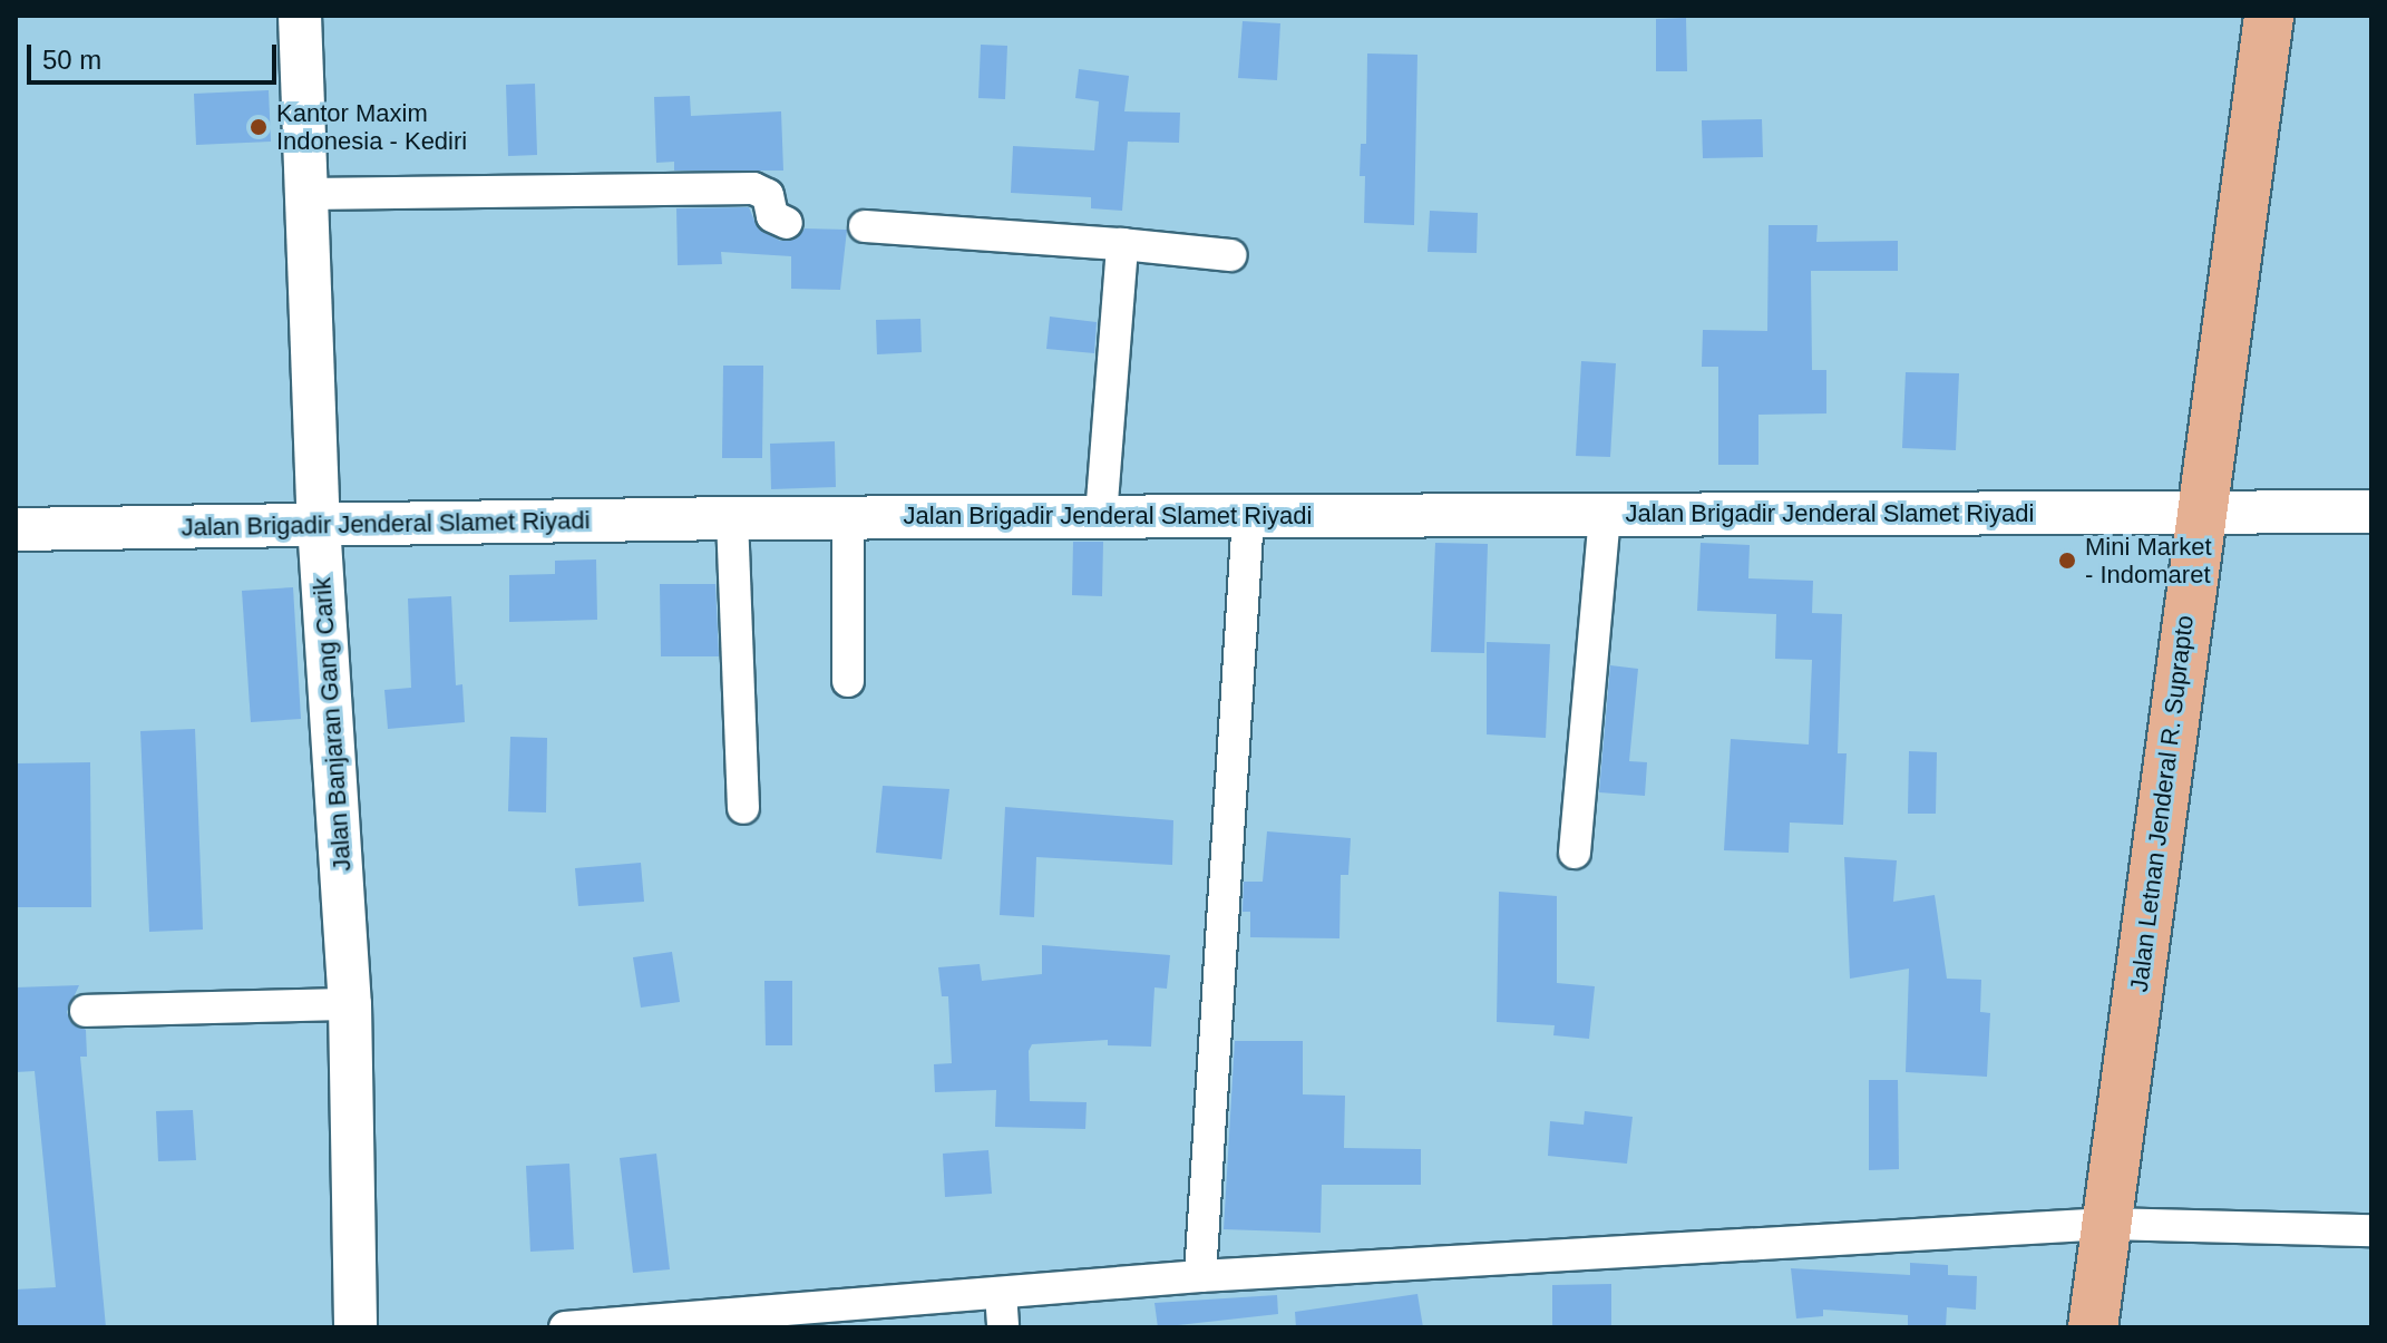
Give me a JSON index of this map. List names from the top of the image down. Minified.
{"streets":{"main road":["Jalan Letnan Jenderal R. Suprapto"],"street":["Jalan Brigadir Jenderal Slamet Riyadi","Jalan Banjaran Gang Carik"]},"crossings":[["Jalan Brigadir Jenderal Slamet Riyadi","Jalan Banjaran Gang Carik"],["Jalan Brigadir Jenderal Slamet Riyadi","Jalan Letnan Jenderal R. Suprapto"]],"places":["Kantor Maxim Indonesia - Kediri","Mini Market - Indomaret"],"scale_bar":"50 m"}
